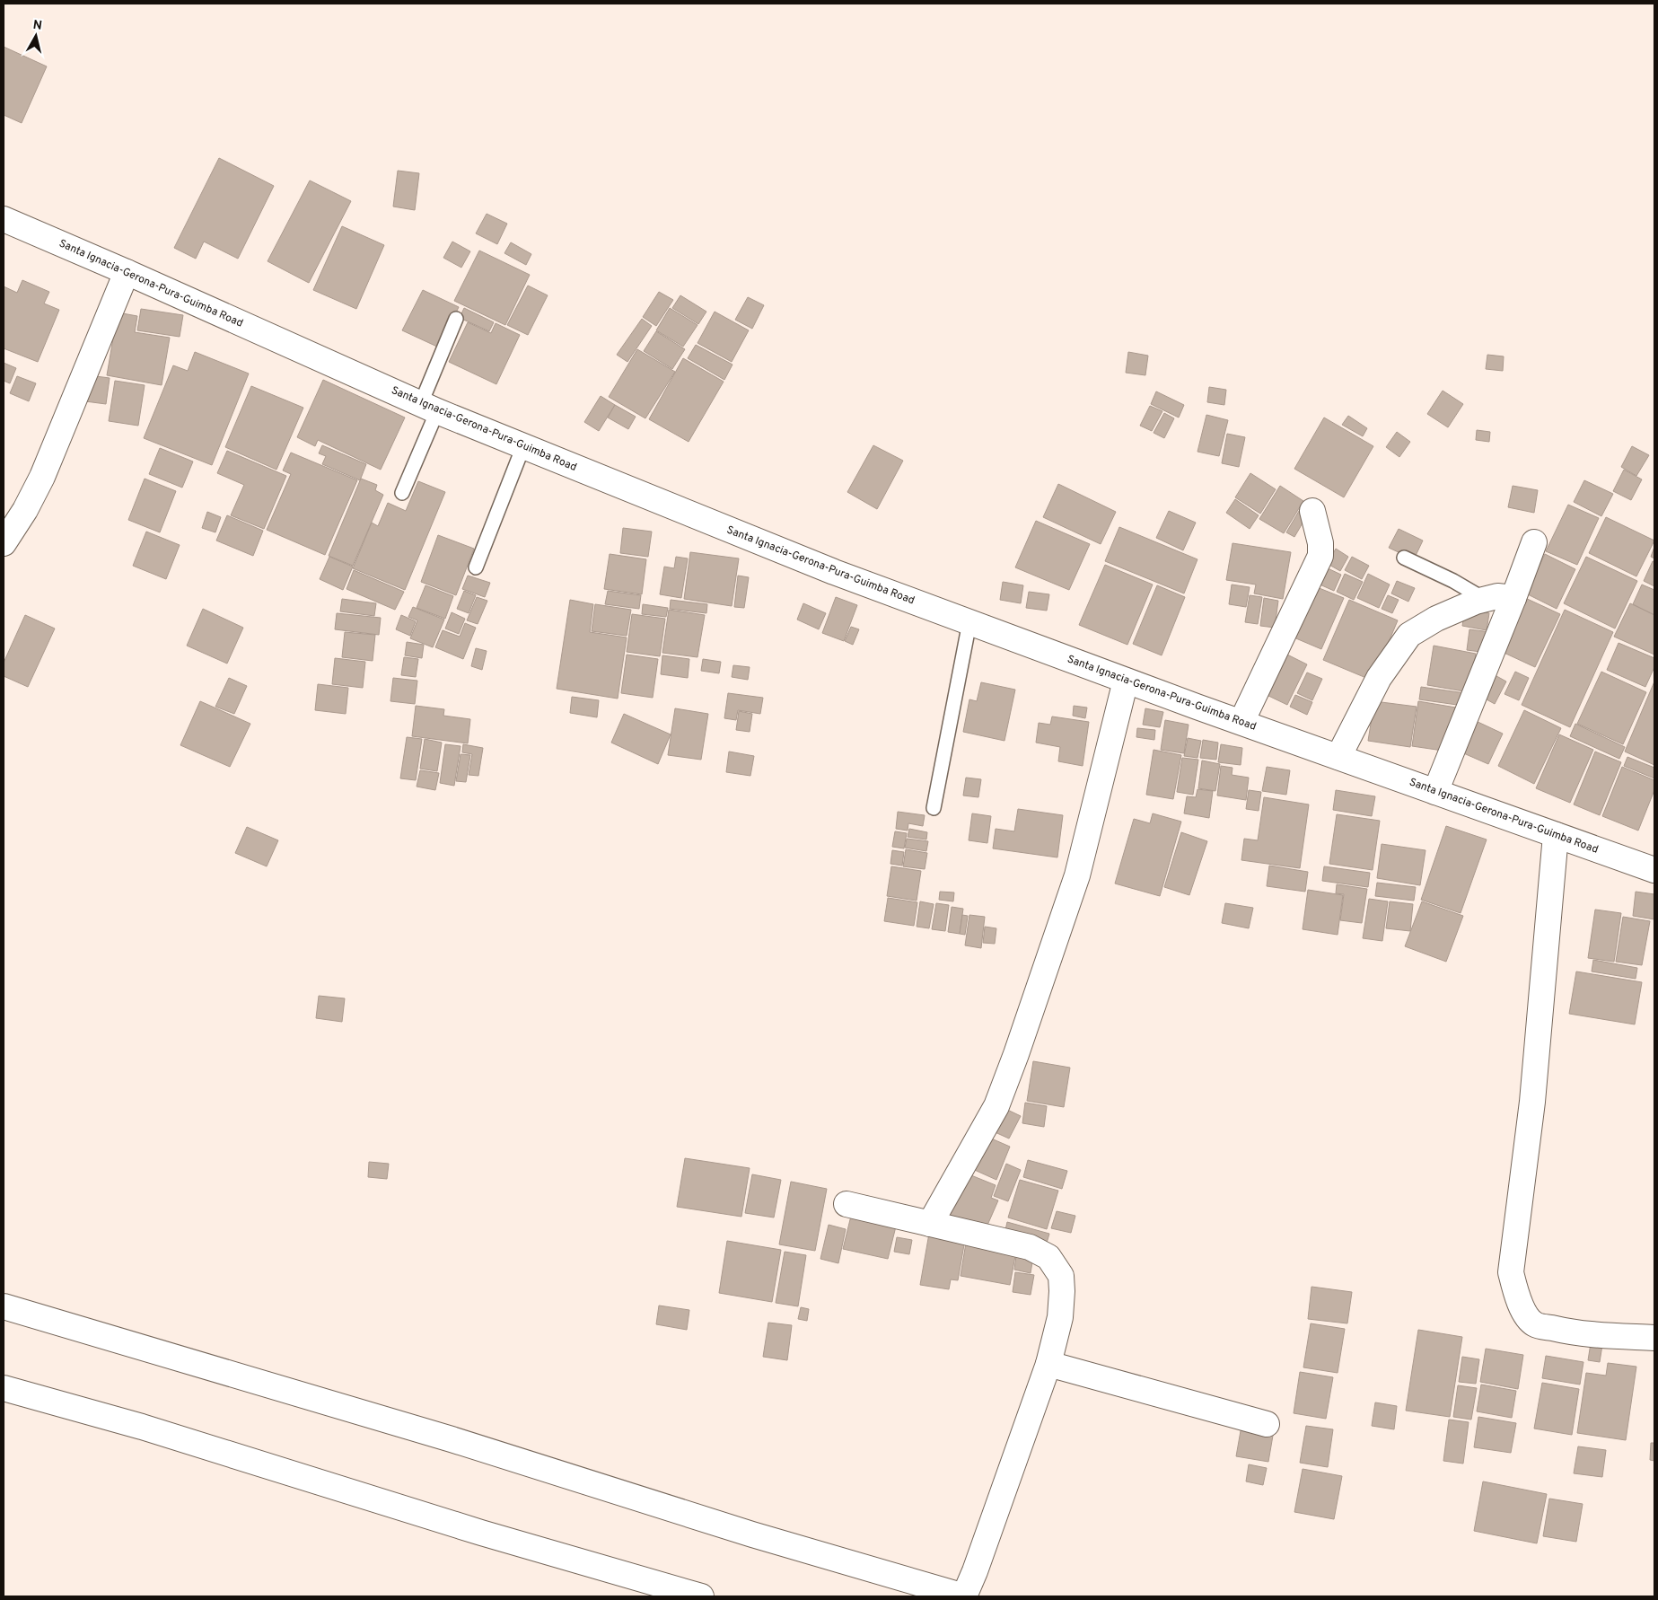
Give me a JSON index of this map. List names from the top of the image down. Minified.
{"streets":{"street":["Santa Ignacia-Gerona-Pura-Guimba Road"]},"north":"top"}
